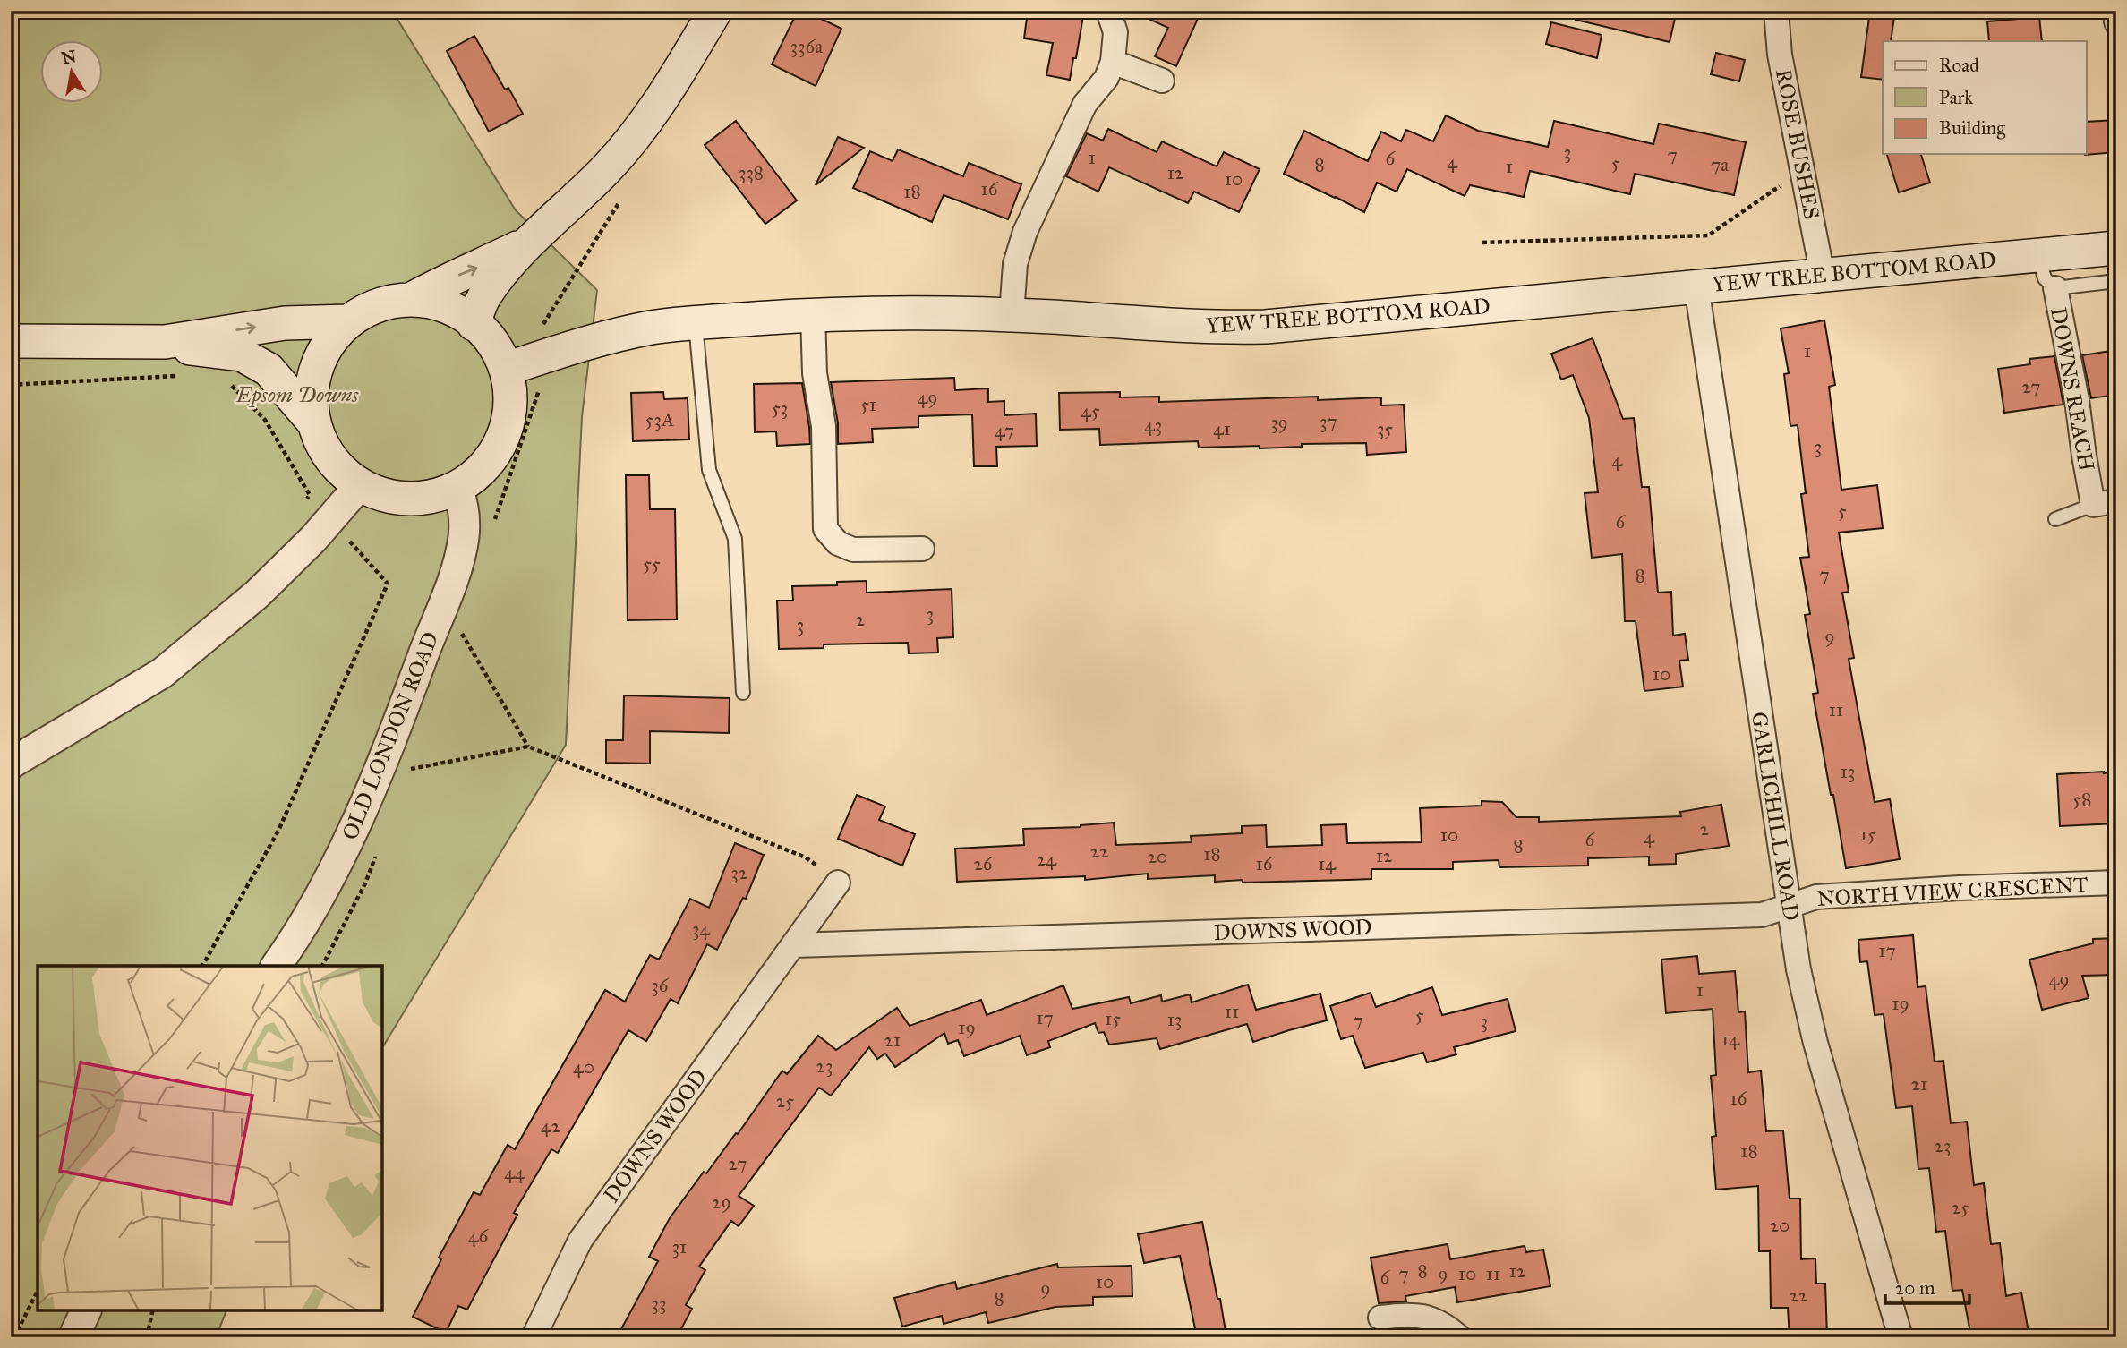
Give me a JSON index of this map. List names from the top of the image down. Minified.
{"streets":{"main road":["YEW TREE BOTTOM ROAD"],"street":["ROSE BUSHES","DOWNS REACH","OLD LONDON ROAD","GARLICHILL ROAD","NORTH VIEW CRESCENT","DOWNS WOOD"]},"crossings":[["ROSE BUSHES","YEW TREE BOTTOM ROAD"],["YEW TREE BOTTOM ROAD","OLD LONDON ROAD"],["YEW TREE BOTTOM ROAD","GARLICHILL ROAD"],["GARLICHILL ROAD","NORTH VIEW CRESCENT"],["GARLICHILL ROAD","DOWNS WOOD"],["NORTH VIEW CRESCENT","DOWNS WOOD"]],"parks":["Epsom Downs"],"house_numbers":["336a","3","7","1","6","4","5","8","7a","1","338","12","10","16","18","1","27","49","51","53","45","53A","37","39","43","41","35","47","3","4","5","6","55","7","8","3","2","3","9","10","11","13","58","2","15","10","4","6","8","22","18","12","20","24","26","16","14","32","34","17","49","36","1","19","11","5","17","15","13","7","3","19","14","21","23","40","21","16","25","42","23","18","27","44","29","25","20","46","31","8","12","7","9","10","11","6","10","9","22","8","33"],"legend":["Road","Park","Building"],"scale_bar":"20 m","north":"top"}
